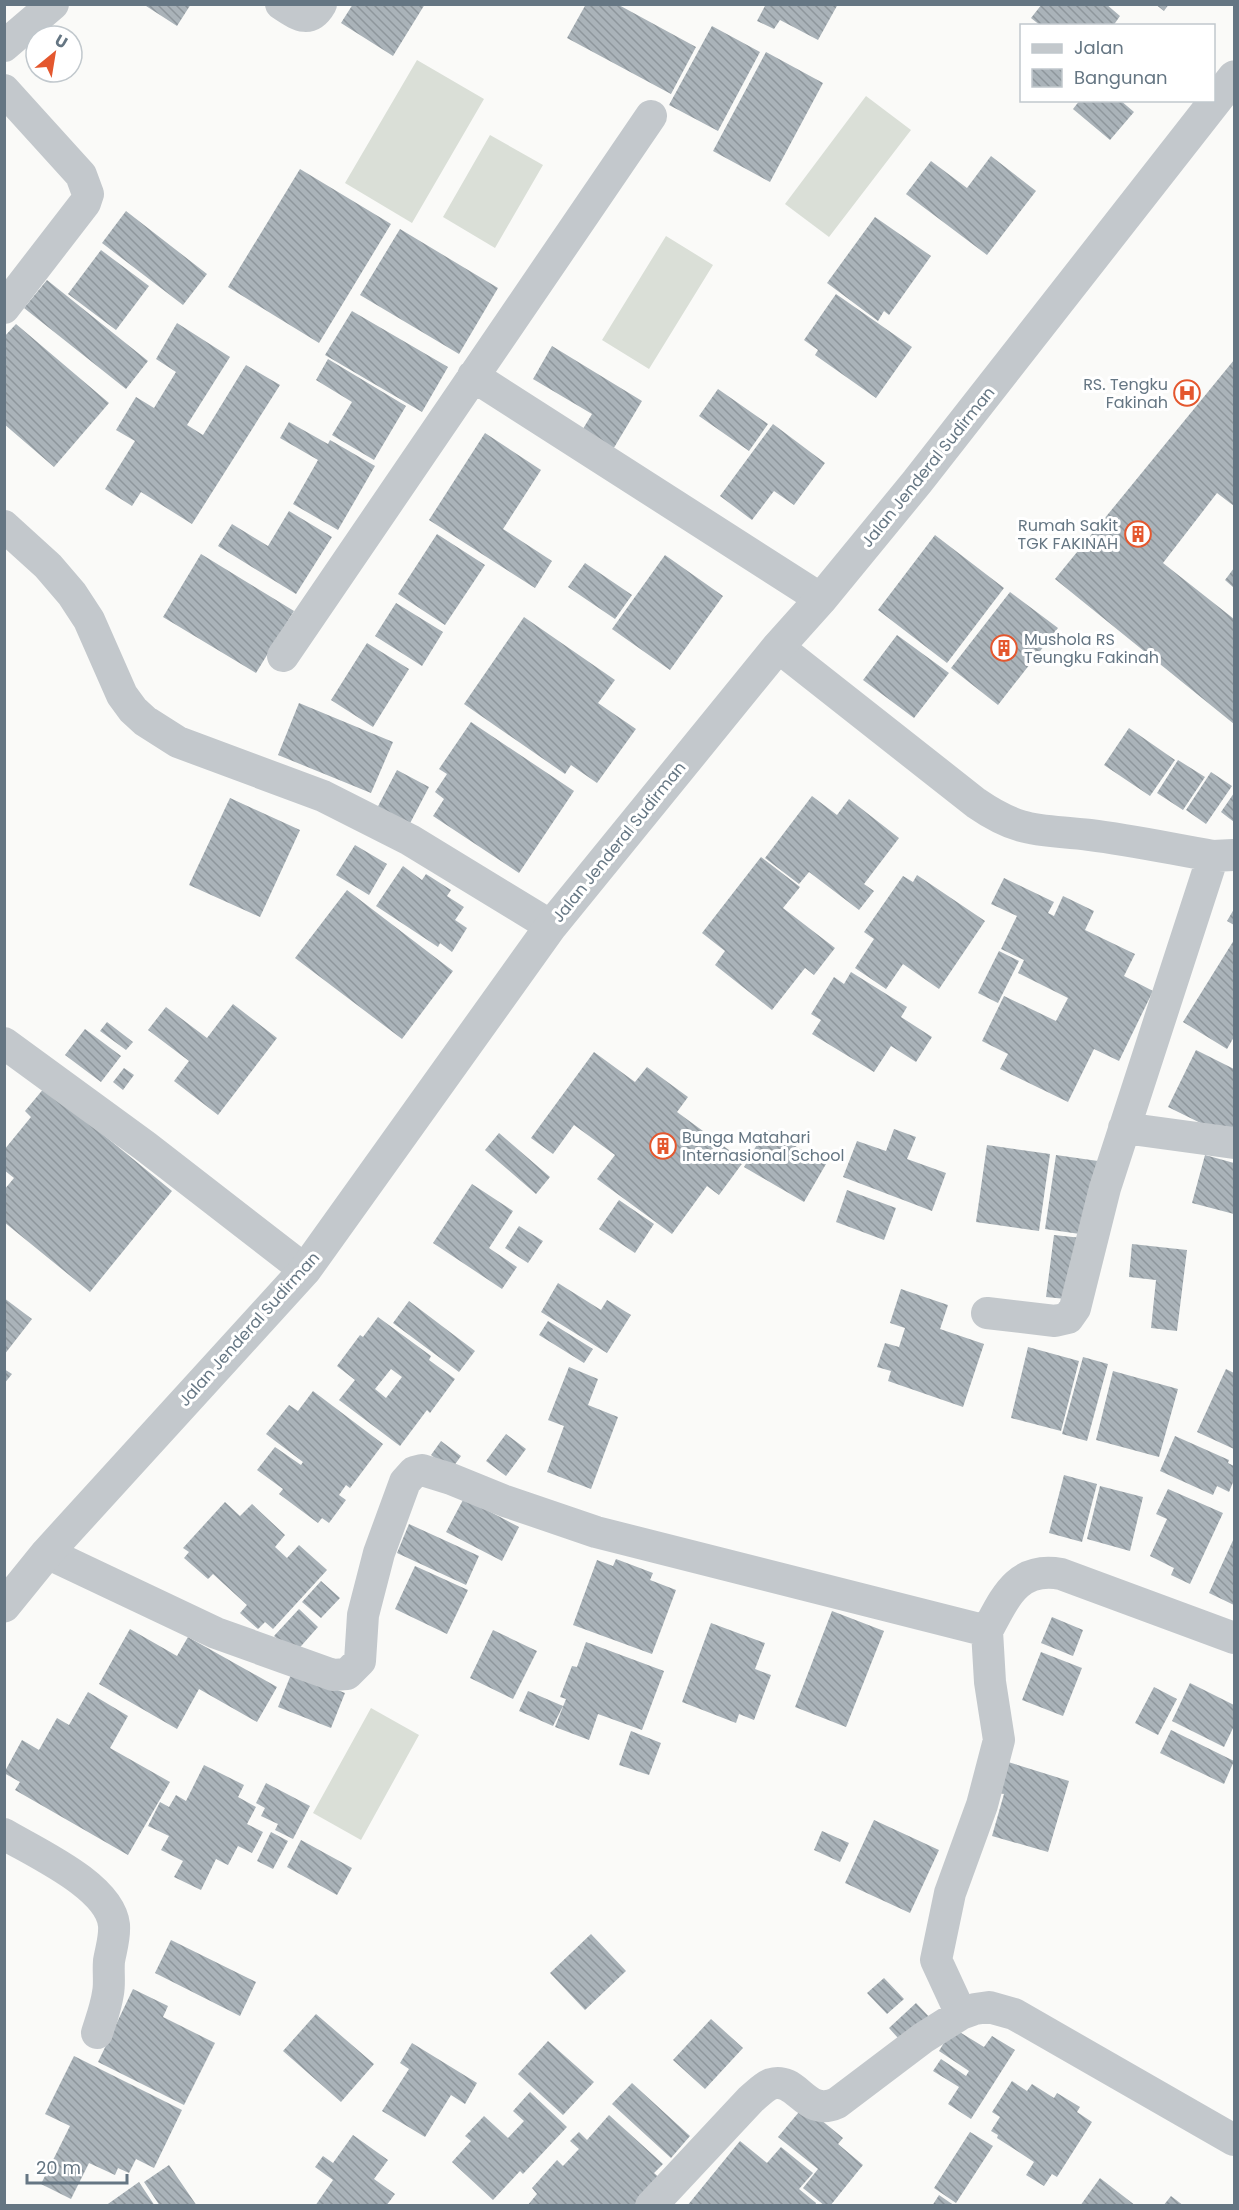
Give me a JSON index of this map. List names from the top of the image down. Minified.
{"streets":{"street":["Jalan Jenderal Sudirman"]},"places":{"hospital":["RS. Tengku Fakinah"],"building":["Rumah Sakit TGK FAKINAH","Mushola RS Teungku Fakinah","Bunga Matahari Internasional School"]},"legend":["Jalan","Bangunan"],"scale_bar":"20 m","north":"top right"}
